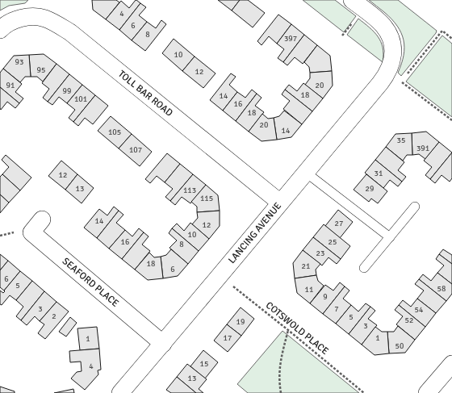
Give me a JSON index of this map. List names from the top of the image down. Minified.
{"streets":{"street":["TOLL BAR ROAD","LANCING AVENUE","SEAFORD PLACE"],"path":["COTSWOLD PLACE"]},"crossings":[["TOLL BAR ROAD","LANCING AVENUE"],["LANCING AVENUE","SEAFORD PLACE"],["LANCING AVENUE","COTSWOLD PLACE"]],"house_numbers":["4","6","8","397","10","93","95","12","91","20","99","18","14","101","16","18","20","14","105","35","391","107","31","12","13","29","113","115","14","27","12","10","16","25","8","23","18","21","6","6","5","58","11","9","3","7","54","2","5","52","19","3","17","1","1","50","15","4","13"]}
